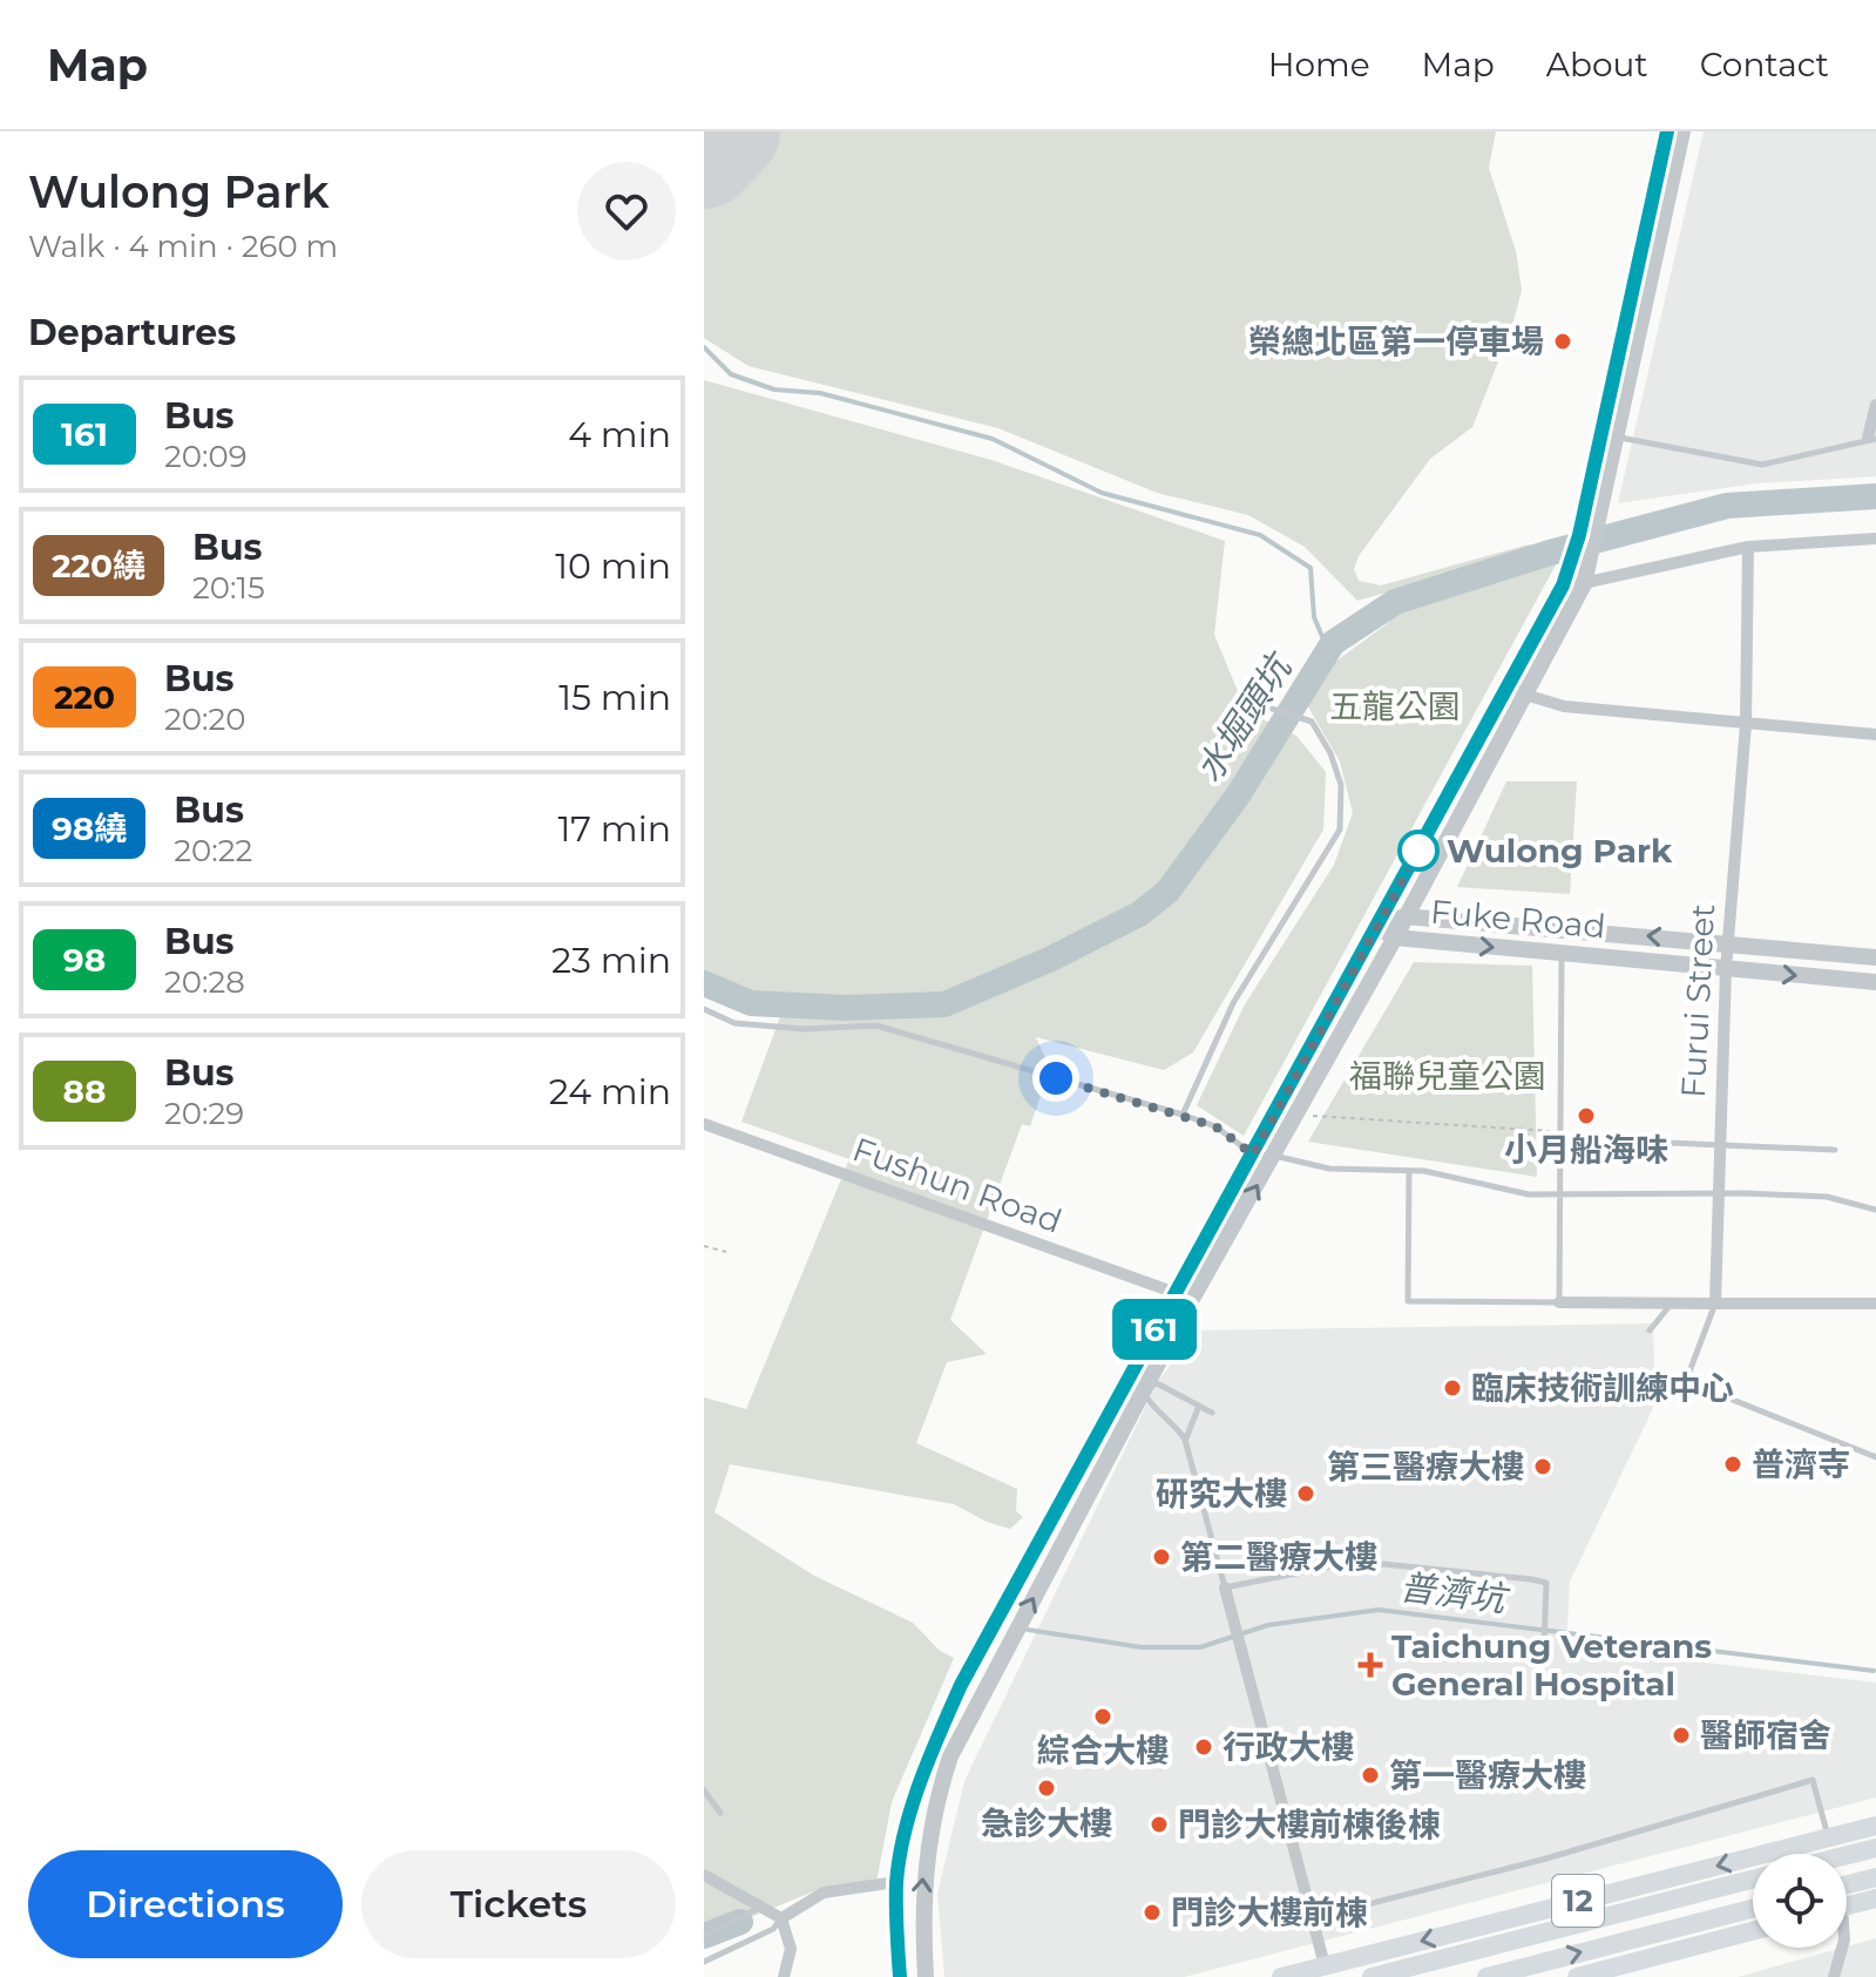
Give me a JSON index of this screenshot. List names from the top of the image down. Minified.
{"streets":{"main road":["12"],"street":["Fuke Road","Furui Street","Fushun Road"]},"crossings":[["Fuke Road","Furui Street"]],"water":["水堀頭坑","普濟坑"],"parks":["五龍公園","福聯兒童公園"],"places":{"other":["榮總北區第一停車場","Wulong Park","小月船海味","臨床技術訓練中心","普濟寺","第三醫療大樓","研究大樓","第二醫療大樓","綜合大樓","醫師宿舍","行政大樓","第一醫療大樓","急診大樓","門診大樓前棟後棟","門診大樓前棟"],"health":["Taichung Veterans General Hospital"]},"lines":["bus line 161"],"page":{"header":"Map","nav":["Home","Map","About","Contact"],"heading":[["Wulong Park","Walk · 4 min · 260 m"],"Departures"],"on_map":"161","list":[{"mark":"161","name":"Bus","note":"20:09","value":"4 min"},{"mark":"220繞","name":"Bus","note":"20:15","value":"10 min"},{"mark":"220","name":"Bus","note":"20:20","value":"15 min"},{"mark":"98繞","name":"Bus","note":"20:22","value":"17 min"},{"mark":"98","name":"Bus","note":"20:28","value":"23 min"},{"mark":"88","name":"Bus","note":"20:29","value":"24 min"}],"buttons":["Directions","Tickets"]}}
